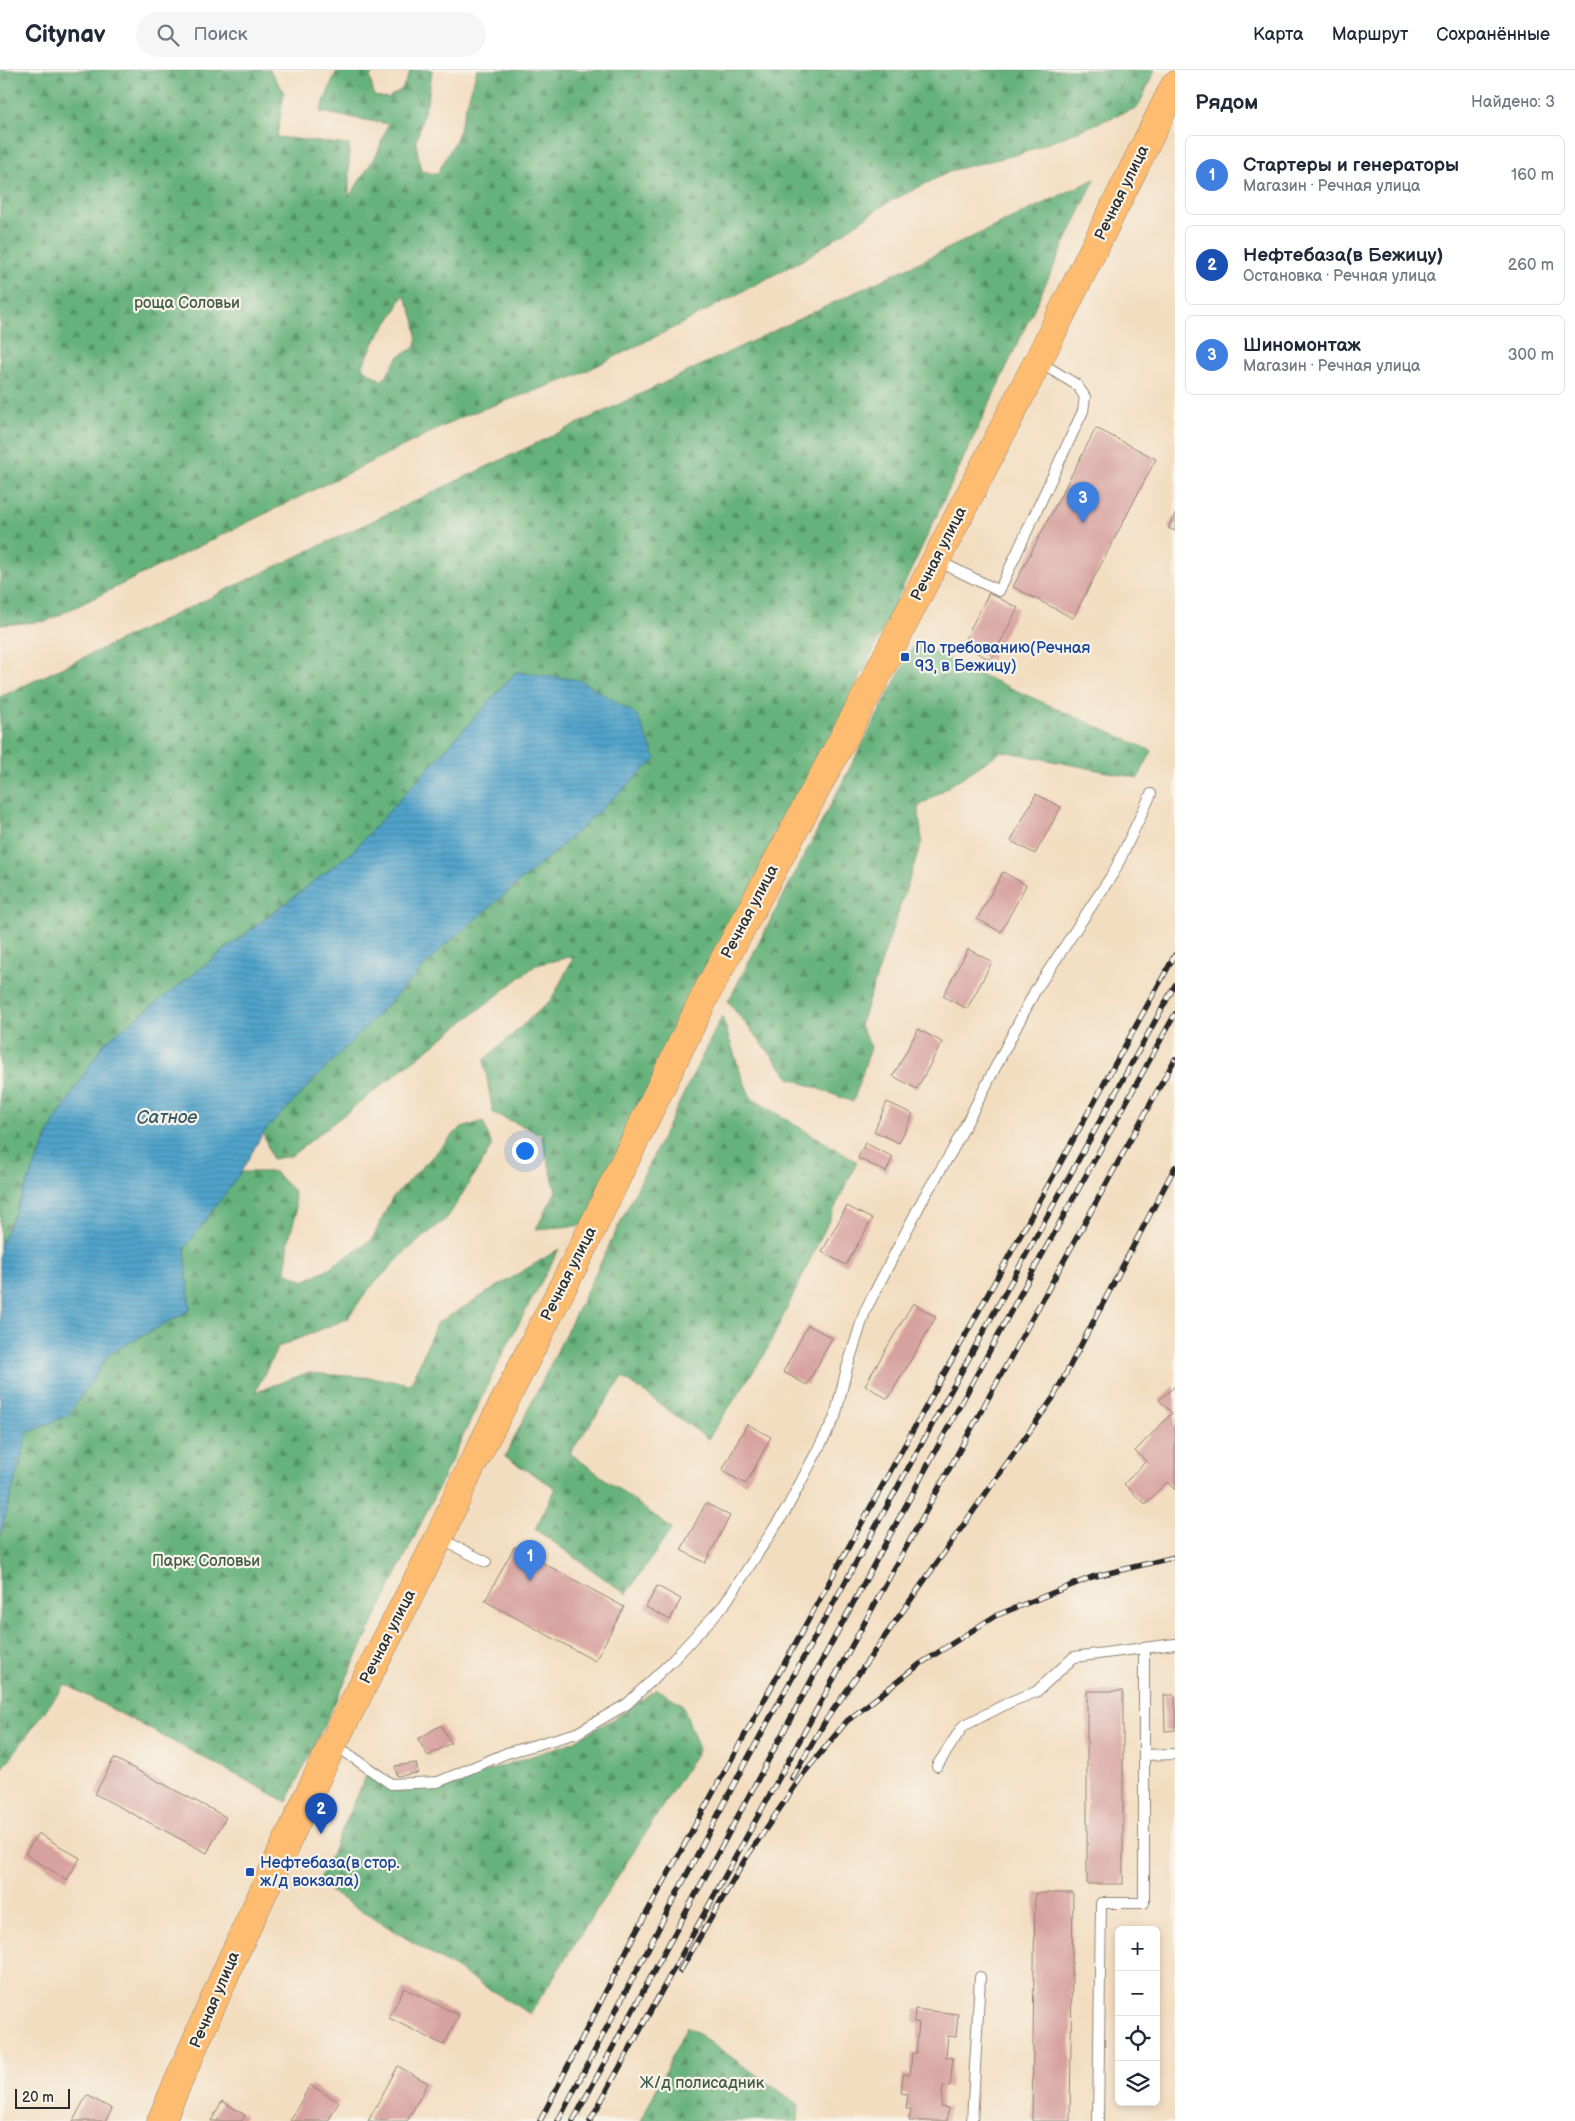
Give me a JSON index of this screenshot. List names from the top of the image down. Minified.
{"streets":{"main road":["Речная улица"]},"water":["Сатное"],"parks":["роща Соловьи","Парк: Соловьи","Ж/д полисадник"],"places":{"transit":["По требованию(Речная 93, в Бежицу)","Нефтебаза(в стор. ж/д вокзала)"]},"scale_bar":"20 m","page":{"header":"Citynav","search":"Поиск","nav":["Карта","Маршрут","Сохранённые"],"heading":["Рядом","Найдено: 3"],"list":[{"mark":"1","name":"Стартеры и генераторы","note":"Магазин · Речная улица","value":"160 m"},{"mark":"2","name":"Нефтебаза(в Бежицу)","note":"Остановка · Речная улица","value":"260 m"},{"mark":"3","name":"Шиномонтаж","note":"Магазин · Речная улица","value":"300 m"}],"pins":["3","1","2"],"map_buttons":["+","−"],"scale":"20 m"}}
